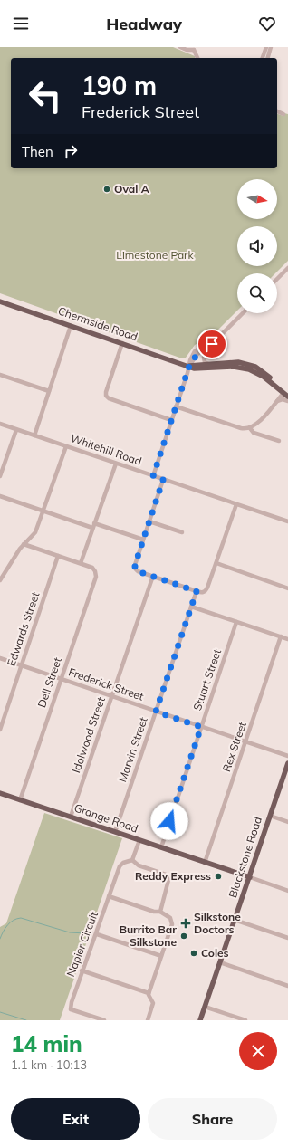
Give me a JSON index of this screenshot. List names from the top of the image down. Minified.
{"streets":{"main road":["Chermside Road","Grange Road","Blackstone Road"],"street":["Whitehill Road","Edwards Street","Stuart Street","Dell Street","Frederick Street","Idolwood Street","Rex Street","Marvin Street","Napier Circuit"]},"crossings":[["Edwards Street","Frederick Street"],["Stuart Street","Frederick Street"],["Stuart Street","Grange Road"],["Dell Street","Frederick Street"],["Dell Street","Grange Road"],["Frederick Street","Idolwood Street"],["Frederick Street","Rex Street"],["Frederick Street","Marvin Street"],["Idolwood Street","Grange Road"],["Rex Street","Grange Road"],["Marvin Street","Grange Road"],["Grange Road","Blackstone Road"]],"parks":["Limestone Park"],"places":{"other":["Oval A","Reddy Express","Burrito Bar Silkstone","Coles"],"health":["Silkstone Doctors"]},"north":"right","page":{"header":"Headway","turn":["190 m","Frederick Street"],"then":"Then","heading":["14 min","1.1 km · 10:13"],"buttons":["Exit","Share"]}}
